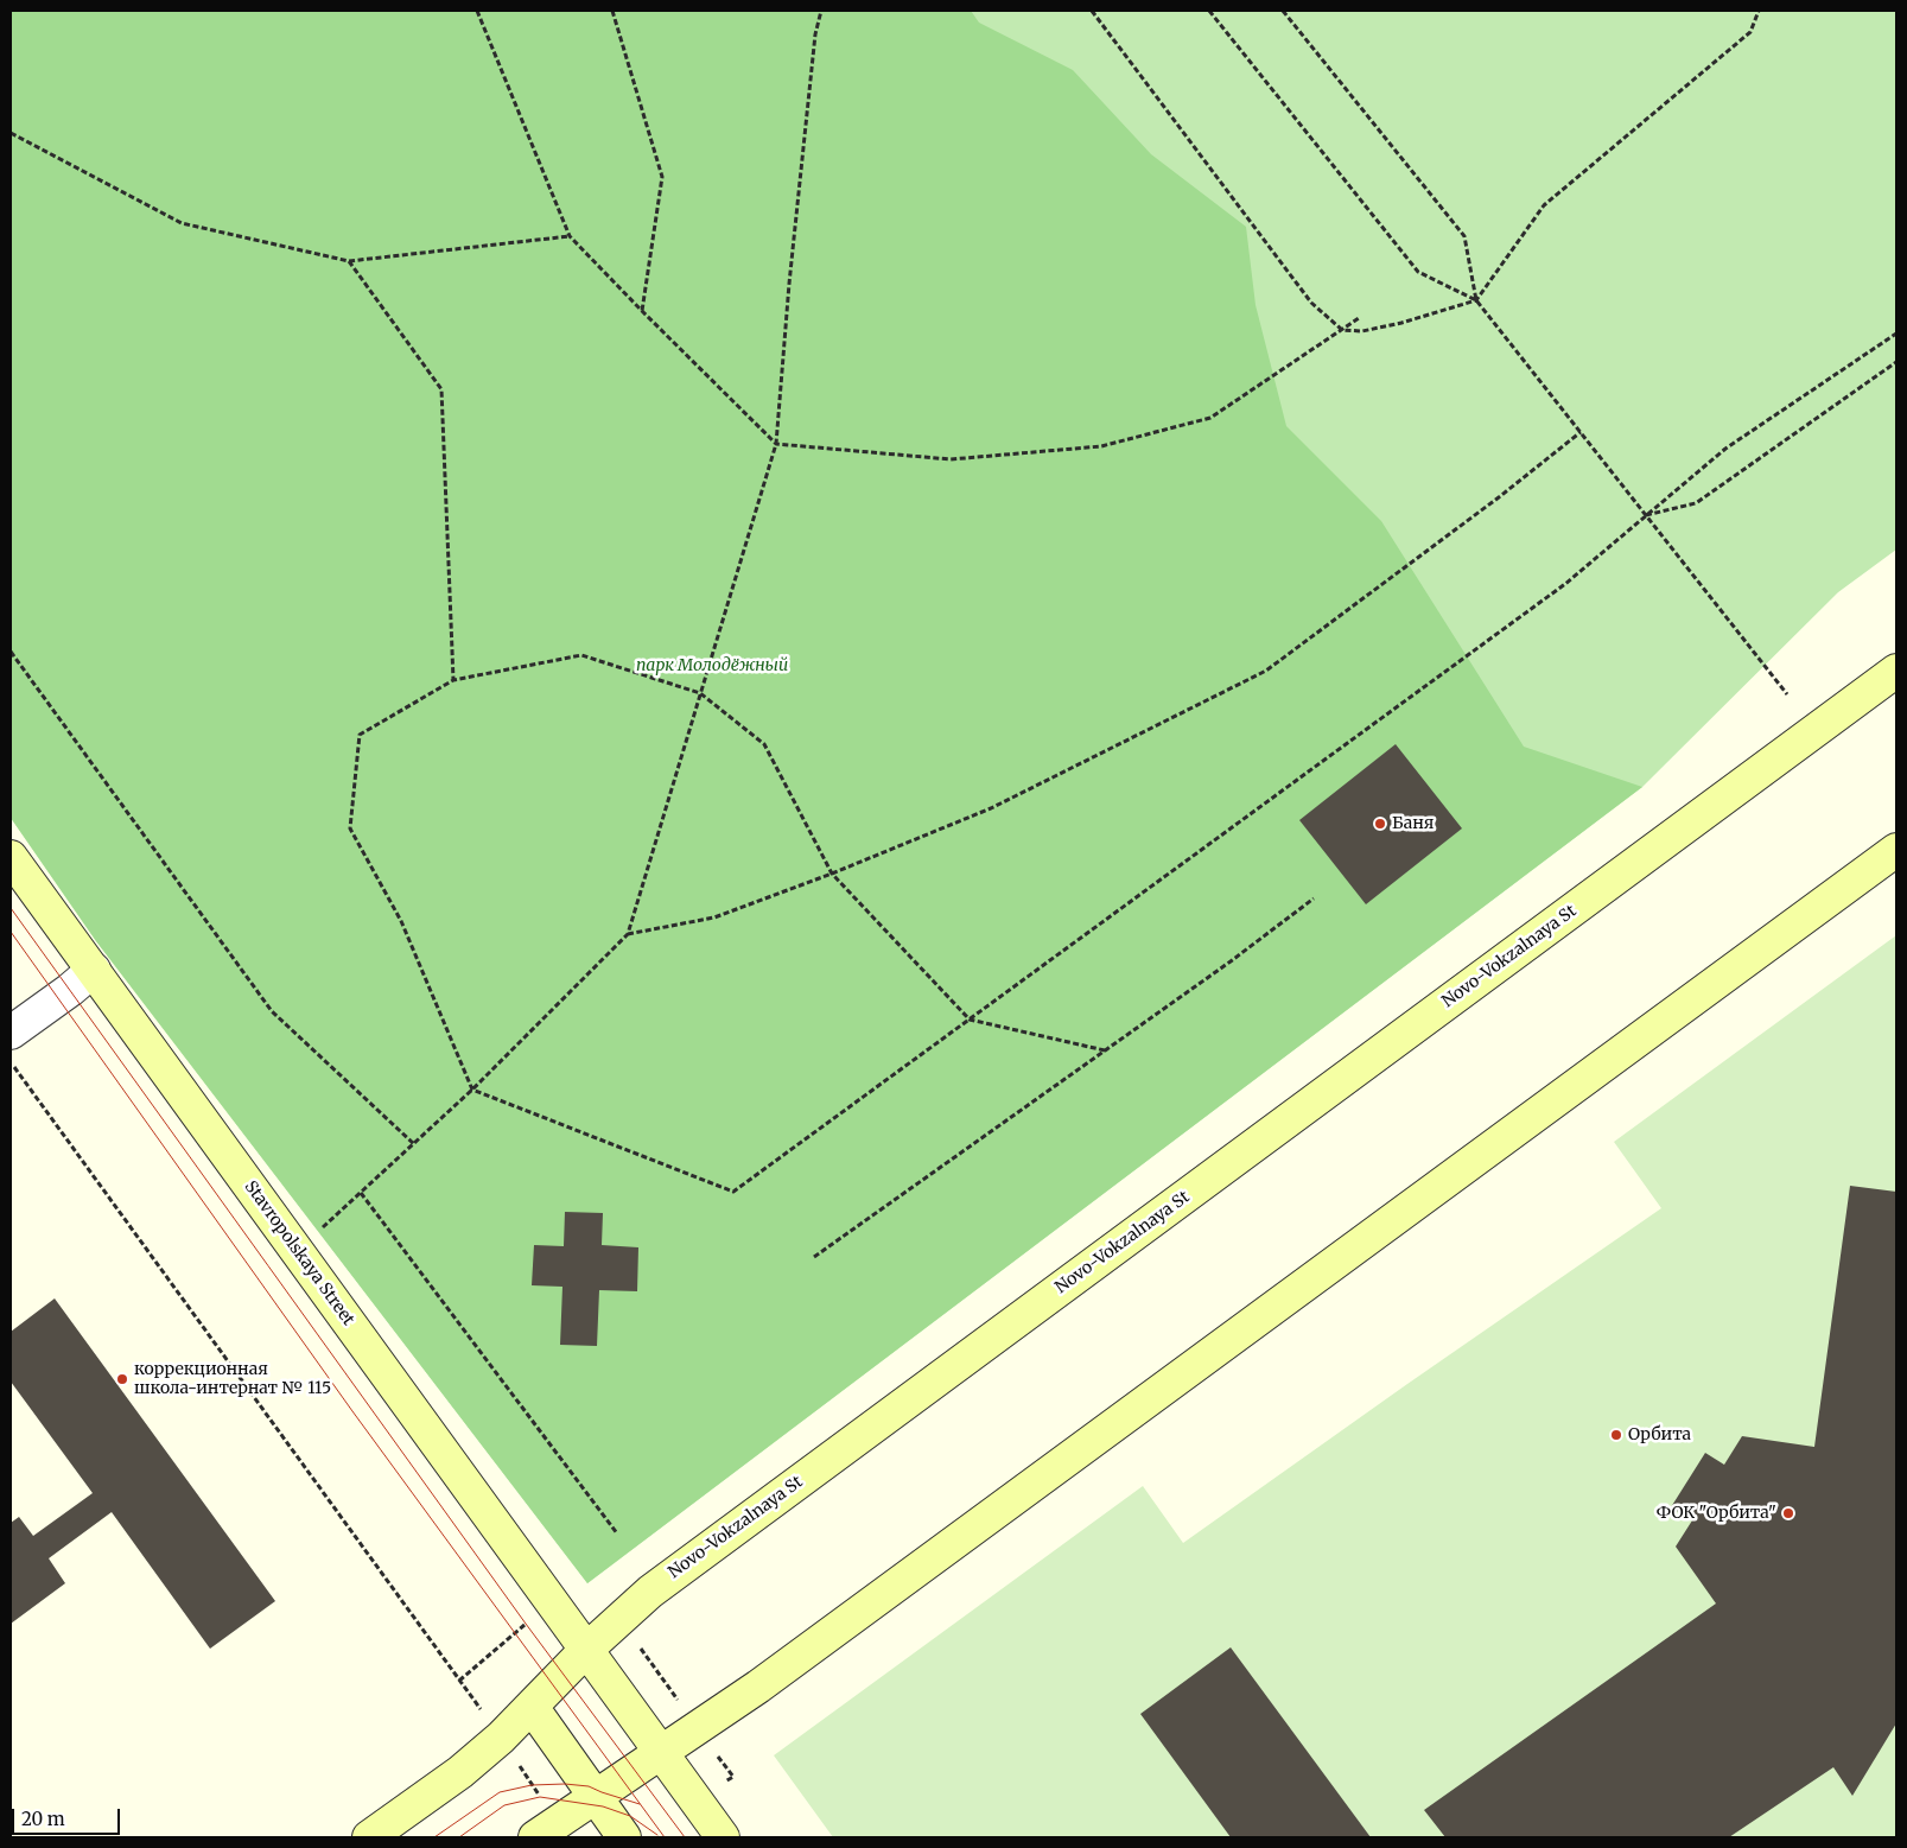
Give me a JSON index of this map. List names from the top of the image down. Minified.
{"streets":{"main road":["Novo-Vokzalnaya St","Stavropolskaya Street"]},"crossings":[["Novo-Vokzalnaya St","Stavropolskaya Street"]],"parks":["парк Молодёжный"],"places":["Баня","коррекционная школа-интернат № 115","Орбита","ФОК \"Орбита\""],"scale_bar":"20 m"}
